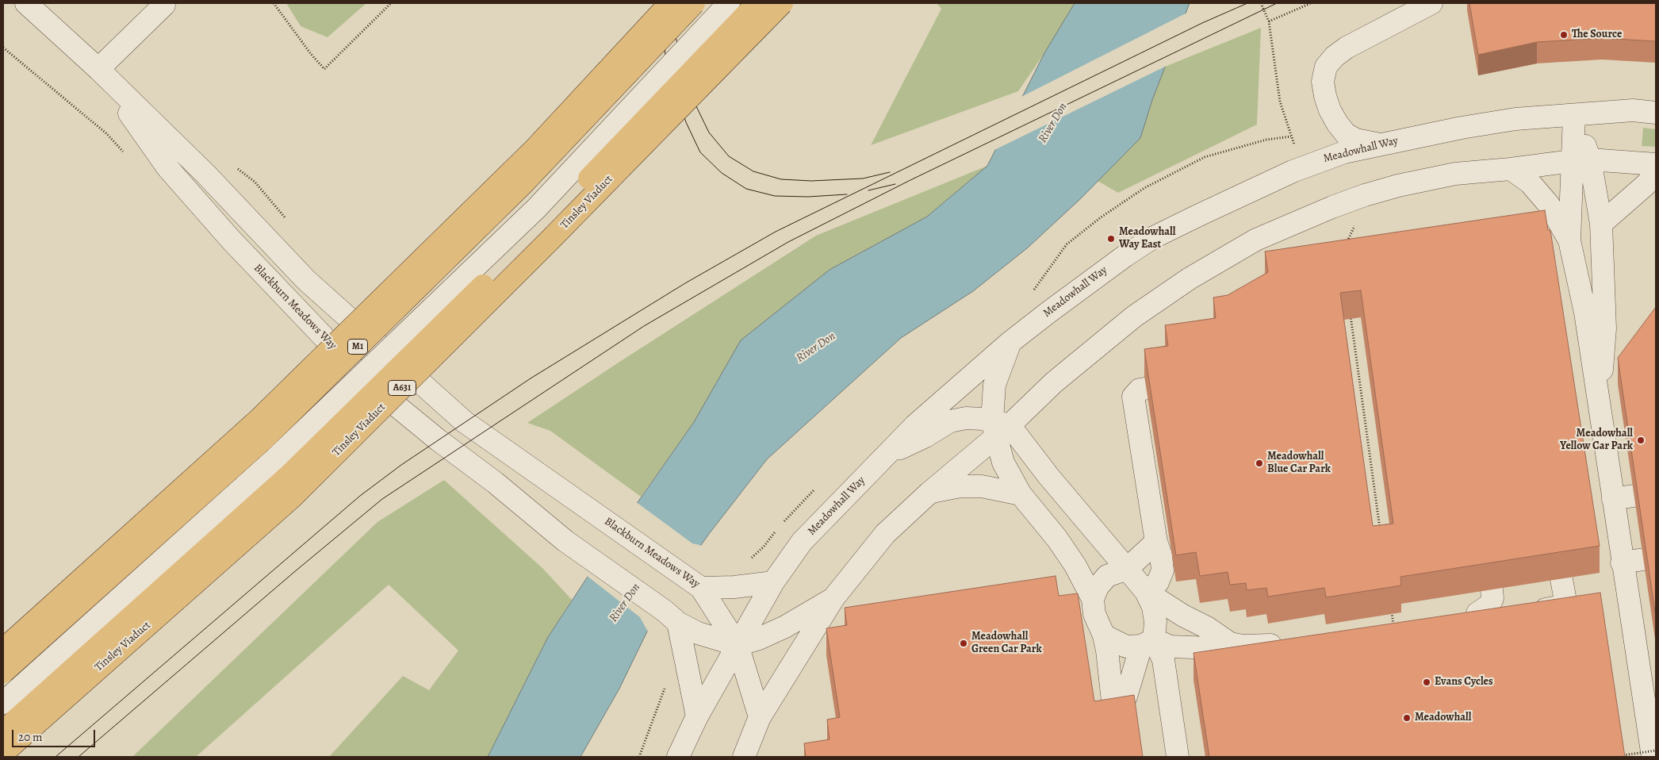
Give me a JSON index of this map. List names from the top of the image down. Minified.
{"streets":{"highway":["Tinsley Viaduct","M1","A631"],"street":["Meadowhall Way","Blackburn Meadows Way"]},"crossings":[["Meadowhall Way","Blackburn Meadows Way"]],"water":["River Don"],"places":["The Source","Meadowhall Way East","Meadowhall Yellow Car Park","Meadowhall Blue Car Park","Meadowhall Green Car Park","Evans Cycles","Meadowhall"],"scale_bar":"20 m"}
